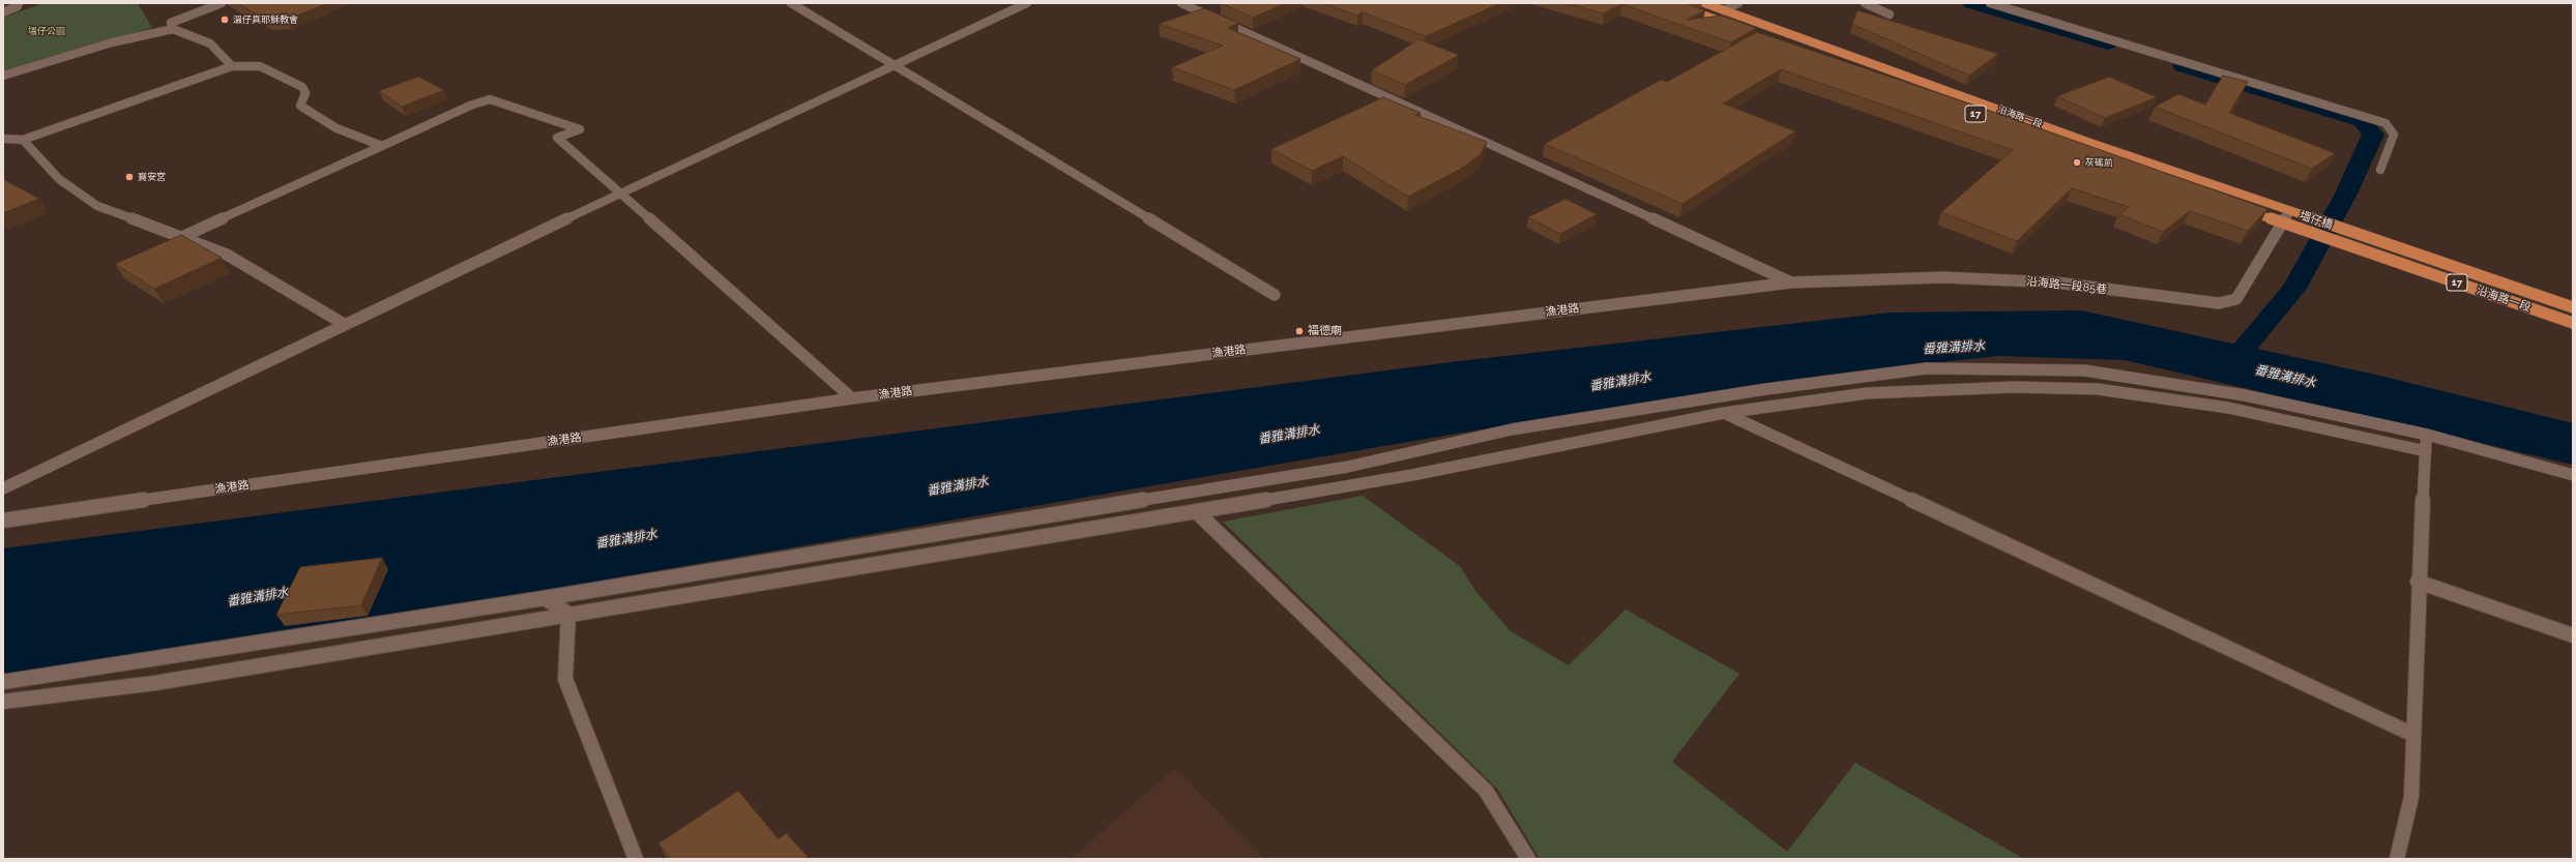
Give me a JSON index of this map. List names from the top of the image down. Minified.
{"streets":{"main road":["17","沿海路一段","塭仔橋"],"street":["沿海路一段85巷","漁港路"]},"crossings":[["17","塭仔橋"],["17","沿海路一段85巷"],["沿海路一段","塭仔橋"],["沿海路一段","沿海路一段85巷"],["塭仔橋","沿海路一段85巷"],["沿海路一段85巷","漁港路"]],"water":["番雅溝排水"],"parks":["塭仔公園"],"places":["溫仔真耶穌教會","灰磘前","寶安宮","福德廟"]}
